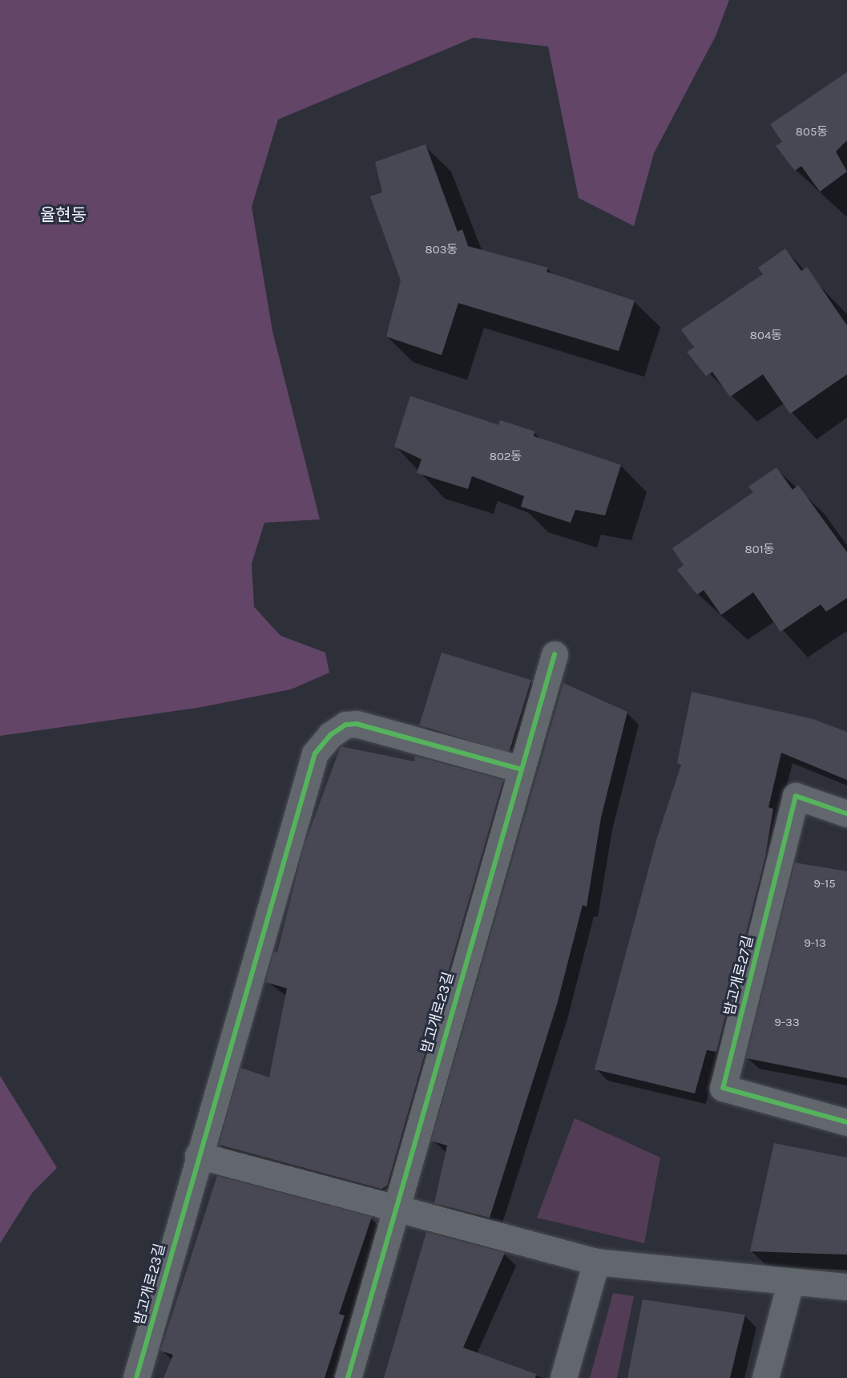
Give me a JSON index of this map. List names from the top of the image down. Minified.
{"streets":{"street":["밤고개로27길","밤고개로23길"]},"districts":["율현동"],"house_numbers":["805동","803동","804동","802동","801동","9-15","9-13","9-33"]}
